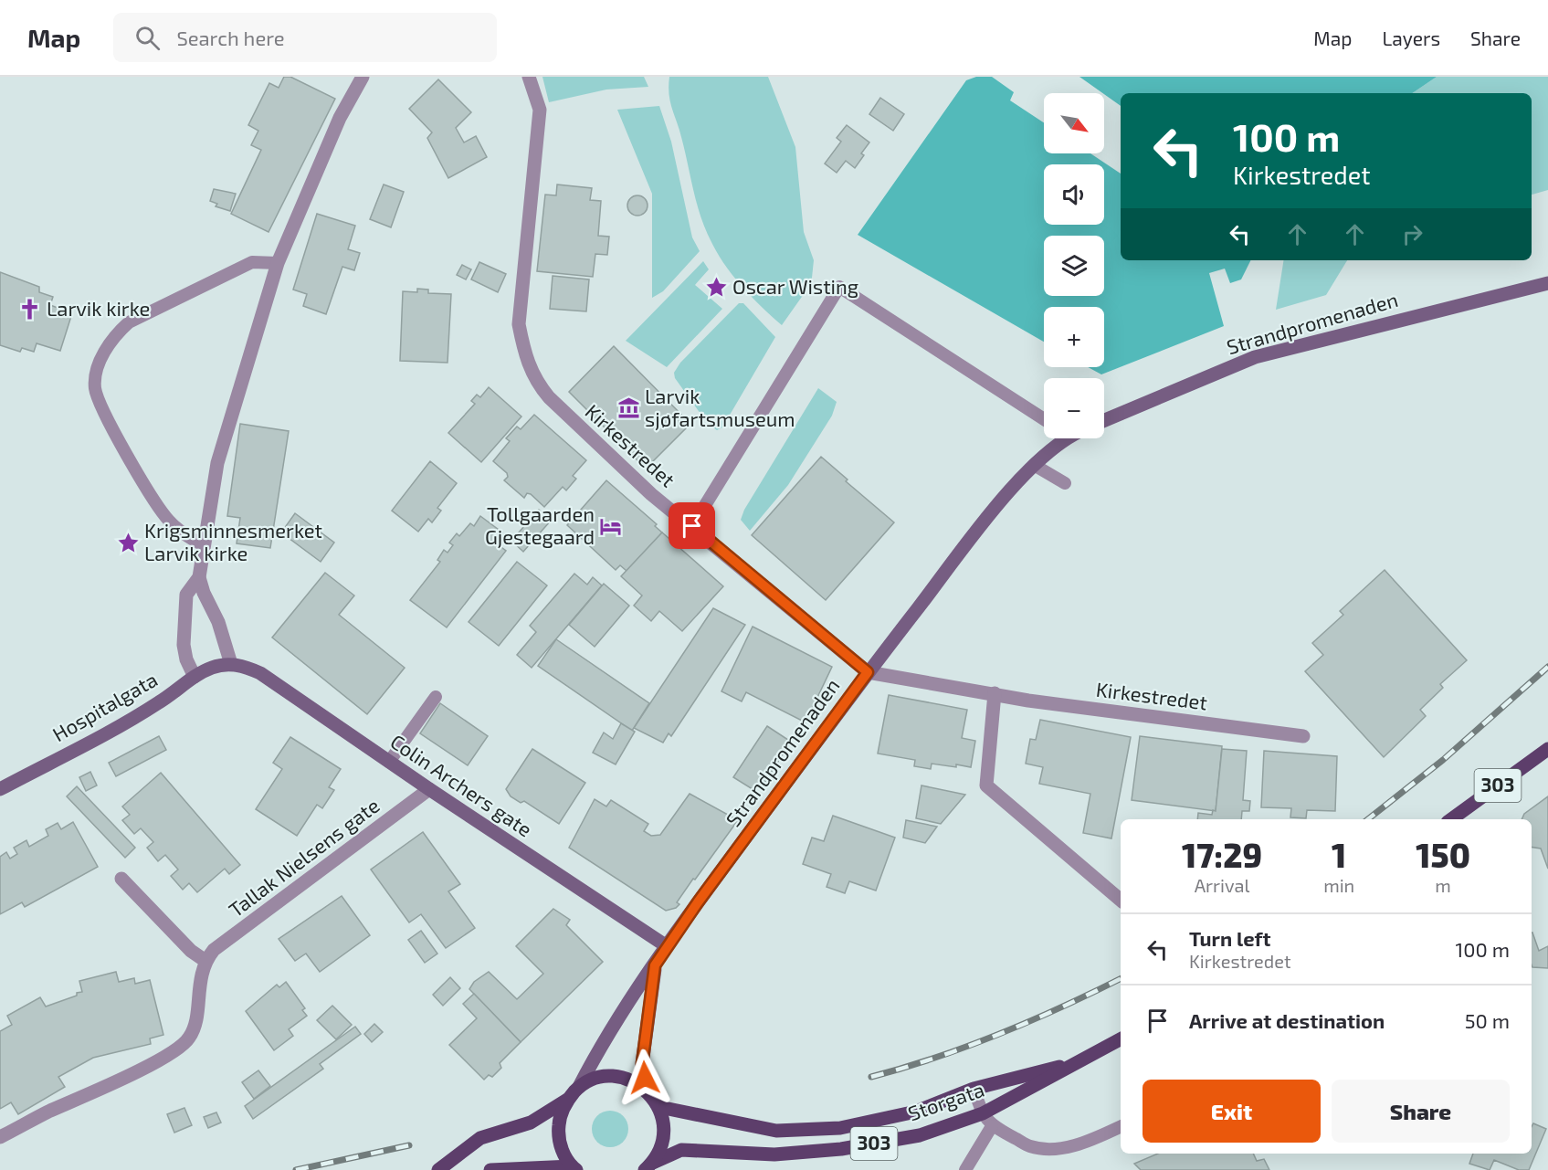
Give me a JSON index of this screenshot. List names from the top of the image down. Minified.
{"streets":{"main road":["Strandpromenaden","Hospitalgata","Colin Archers gate","303","Storgata"],"street":["Kirkestredet","Tallak Nielsens gate"]},"crossings":[["Strandpromenaden","Kirkestredet"],["Strandpromenaden","Colin Archers gate"],["Strandpromenaden","303"],["Hospitalgata","Colin Archers gate"],["Colin Archers gate","Tallak Nielsens gate"],["303","Storgata"]],"places":{"place":["Oscar Wisting","Krigsminnesmerket Larvik kirke"],"church":["Larvik kirke"],"museum":["Larvik sjøfartsmuseum"],"hotel":["Tollgaarden Gjestegaard"]},"north":"bottom right","page":{"header":"Map","search":"Search here","nav":["Map","Layers","Share"],"map_buttons":["+","−"],"turn":["100 m","Kirkestredet"],"eta":["17:29","Arrival","1","min","150","m"],"list":[{"name":"Turn left","note":"Kirkestredet","value":"100 m"},{"name":"Arrive at destination","value":"50 m"}],"buttons":["Exit","Share"]}}
